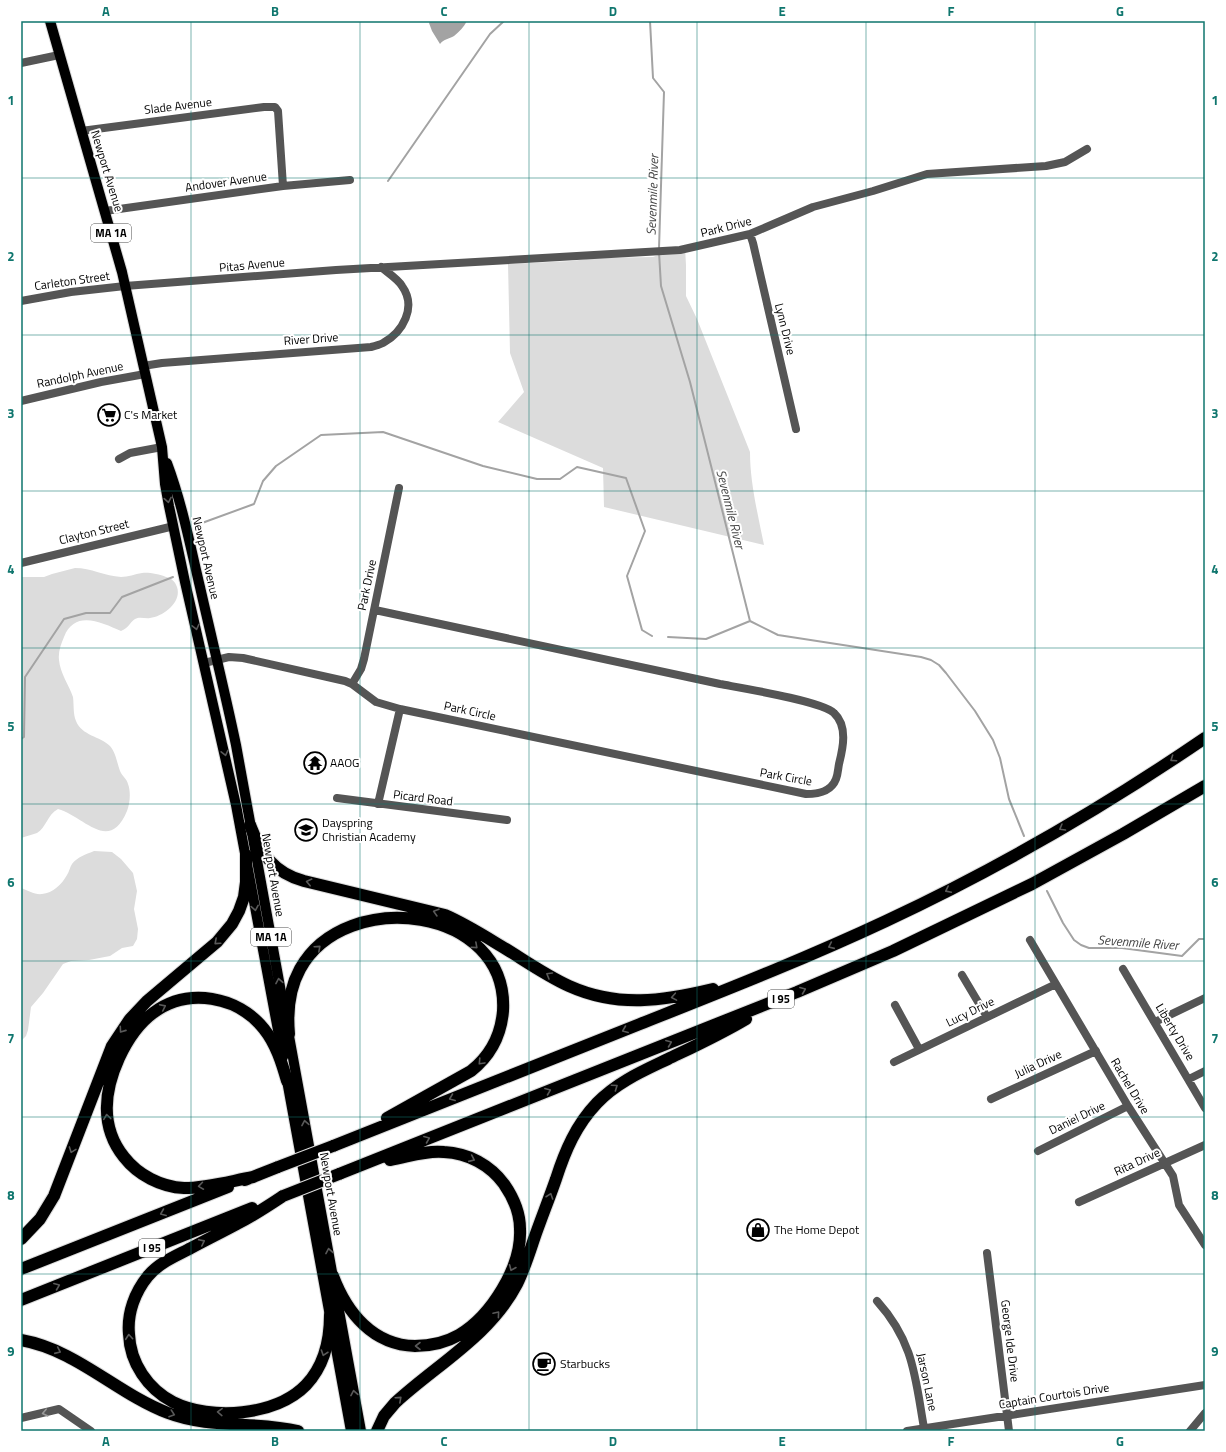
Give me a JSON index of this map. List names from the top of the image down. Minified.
{"streets":{"highway":["I 95"],"main road":["Newport Avenue","MA 1A"],"street":["Slade Avenue","Andover Avenue","Park Drive","Pitas Avenue","Carleton Street","Lynn Drive","River Drive","Randolph Avenue","Clayton Street","Park Circle","Picard Road","Lucy Drive","Liberty Drive","Julia Drive","Rachel Drive","Daniel Drive","Rita Drive","George Ide Drive","Jarson Lane","Captain Courtois Drive"]},"crossings":[["Slade Avenue","Newport Avenue"],["Slade Avenue","Andover Avenue"],["Newport Avenue","Andover Avenue"],["Newport Avenue","Pitas Avenue"],["Newport Avenue","Carleton Street"],["Newport Avenue","River Drive"],["Newport Avenue","Randolph Avenue"],["Newport Avenue","Clayton Street"],["Newport Avenue","Park Circle"],["Park Drive","Pitas Avenue"],["Park Drive","Lynn Drive"],["Park Drive","River Drive"],["Park Drive","Park Circle"],["Pitas Avenue","Carleton Street"],["Pitas Avenue","River Drive"],["River Drive","Randolph Avenue"],["Lucy Drive","Rachel Drive"],["Julia Drive","Rachel Drive"],["Rachel Drive","Daniel Drive"],["Rachel Drive","Rita Drive"],["George Ide Drive","Captain Courtois Drive"],["Jarson Lane","Captain Courtois Drive"]],"water":["Sevenmile River"],"places":{"supermarket":["C's Market"],"temple":["AAOG"],"school or university":["Dayspring Christian Academy"],"shop":["The Home Depot"],"cafe":["Starbucks"]},"grid":{"columns":["A","B","C","D","E","F","G"],"rows":["1","2","3","4","5","6","7","8","9"]}}
